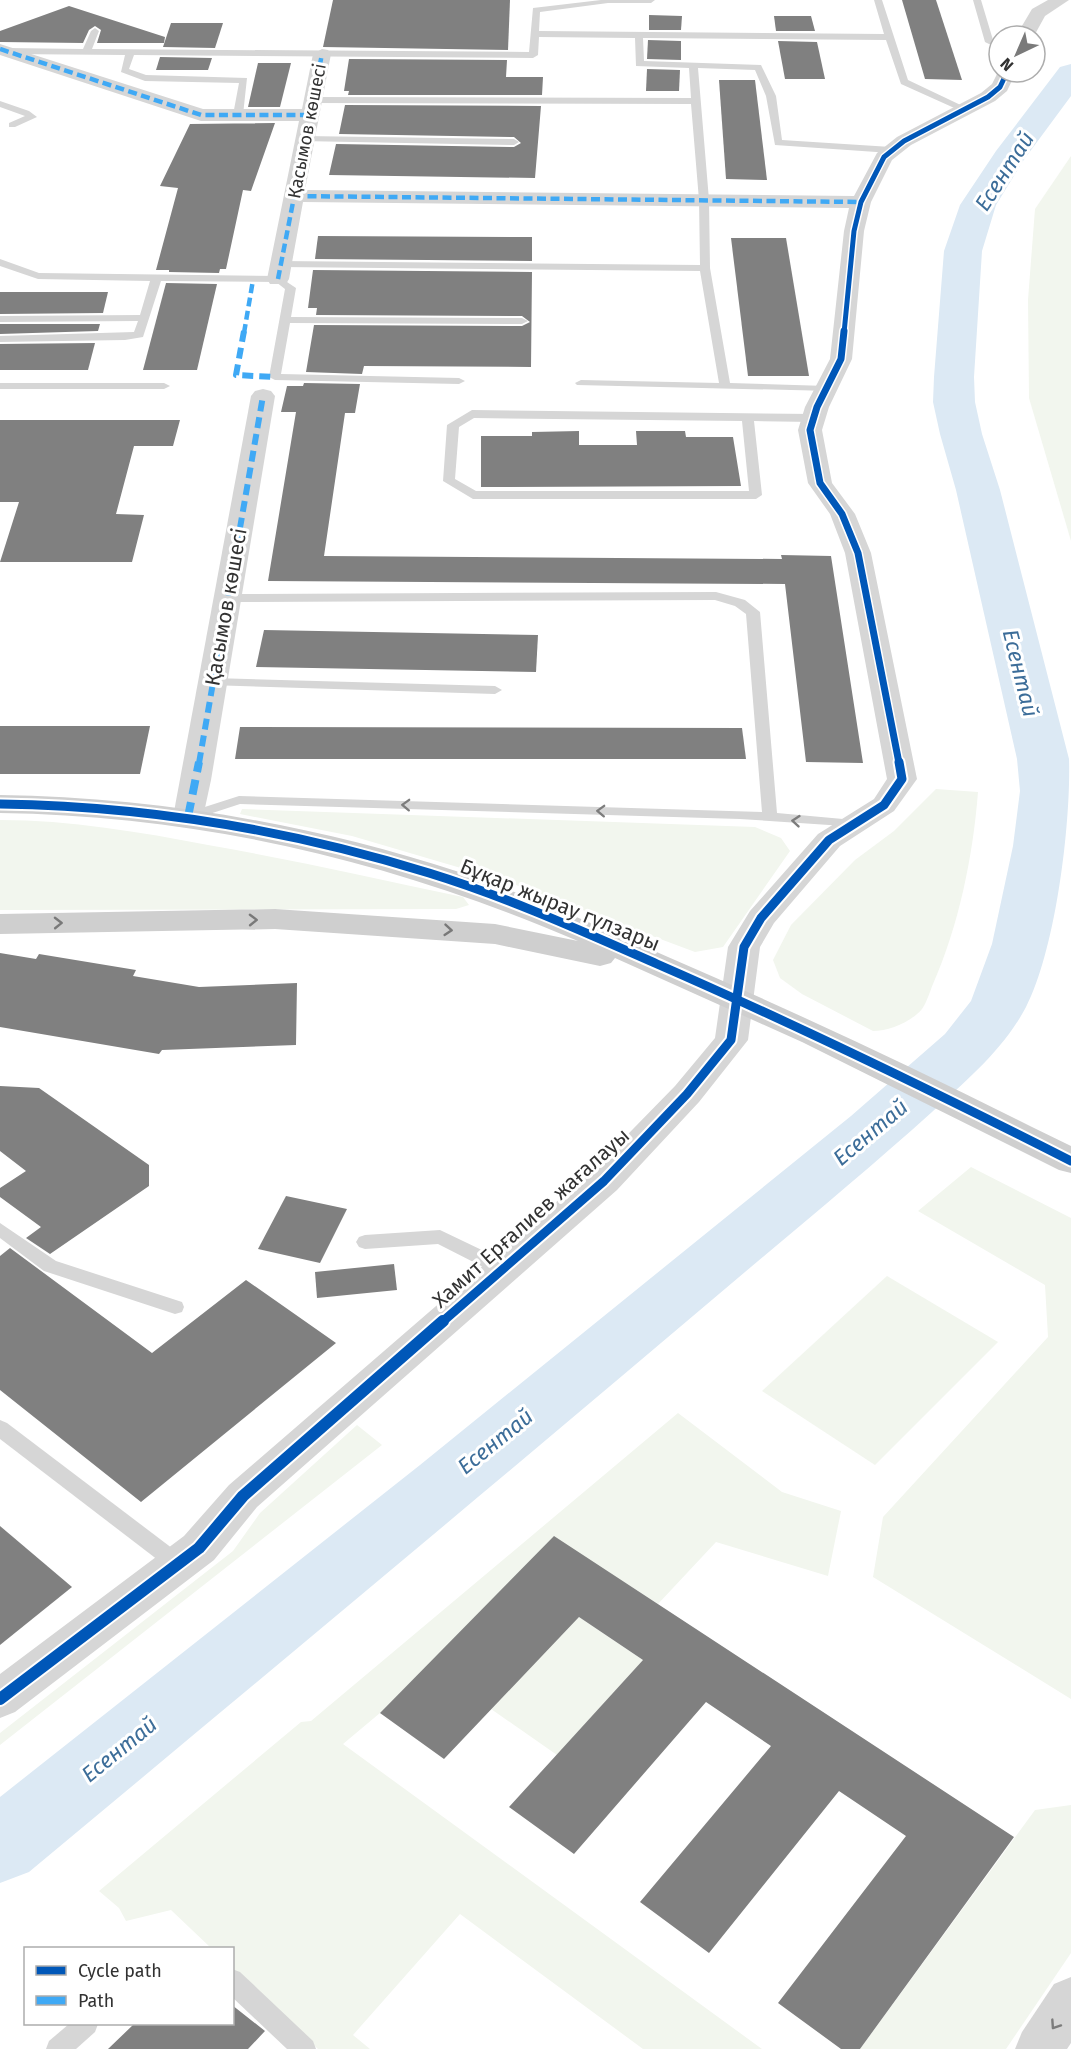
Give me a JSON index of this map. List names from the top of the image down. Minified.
{"streets":{"street":["Қасымов көшесі","Бұқар жырау гүлзары","Хамит Ерғалиев жағалауы"]},"crossings":[["Қасымов көшесі","Бұқар жырау гүлзары"],["Бұқар жырау гүлзары","Хамит Ерғалиев жағалауы"]],"water":["Есентай"],"legend":["Cycle path","Path"],"north":"bottom left"}
